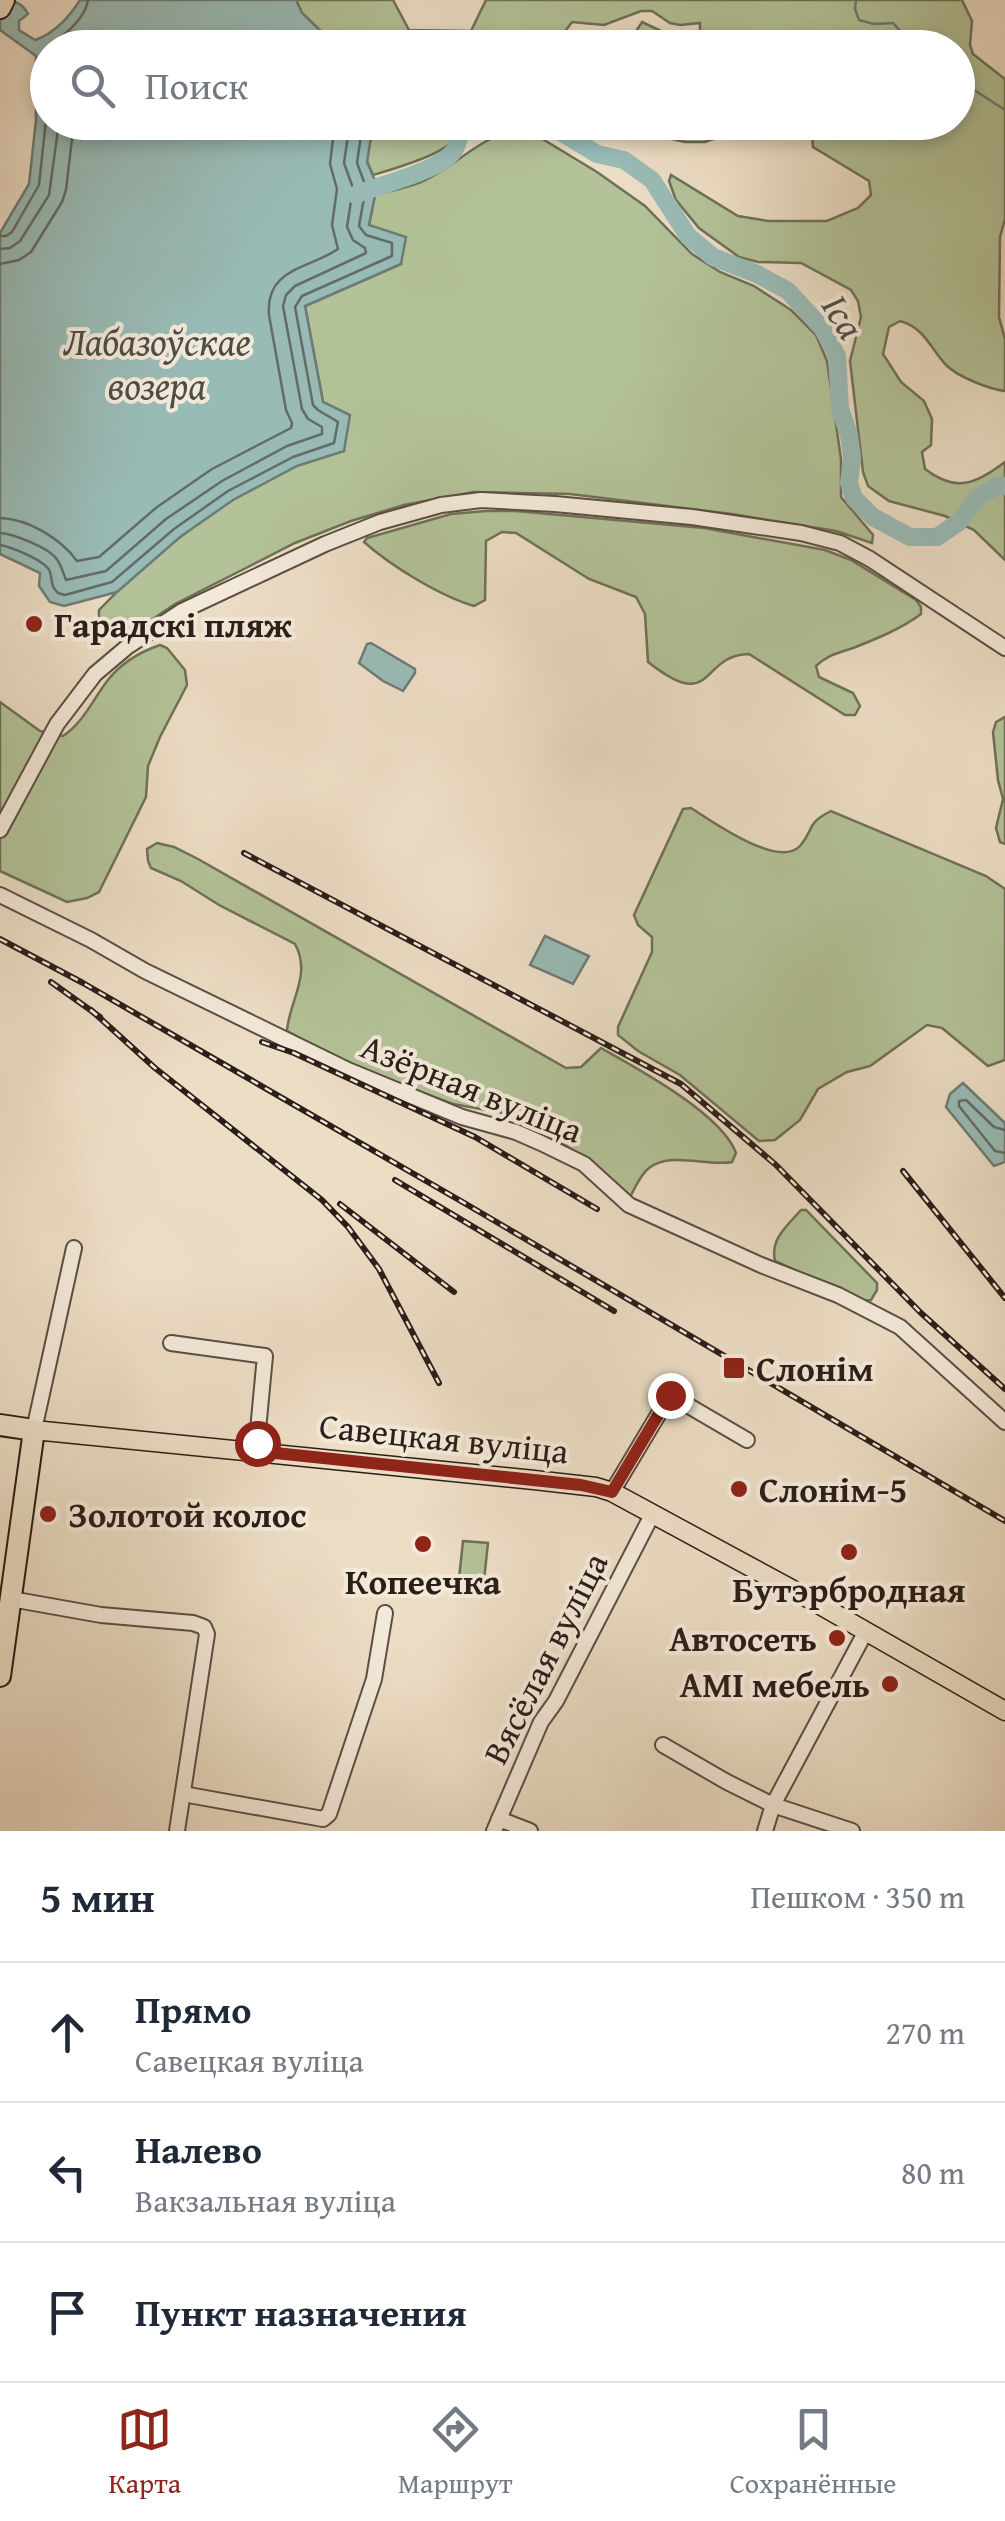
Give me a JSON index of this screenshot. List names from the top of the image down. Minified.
{"streets":{"highway":["Савецкая вуліца"],"street":["Азёрная вуліца","Вясёлая вуліца"]},"crossings":[["Савецкая вуліца","Вясёлая вуліца"]],"water":["Іса","Лабазоўскае возера"],"places":{"other":["Гарадскі пляж","Слонім-5","Золотой колос","Копеечка","Бутэрбродная","Автосеть","AMI мебель"],"transit":["Слонім"]},"page":{"search":"Поиск","heading":["5 мин","Пешком · 350 m"],"list":[["Прямо","Савецкая вуліца","270 m"],["Налево","Вакзальная вуліца","80 m"],"Пункт назначения"],"nav":["Карта","Маршрут","Сохранённые"]}}
